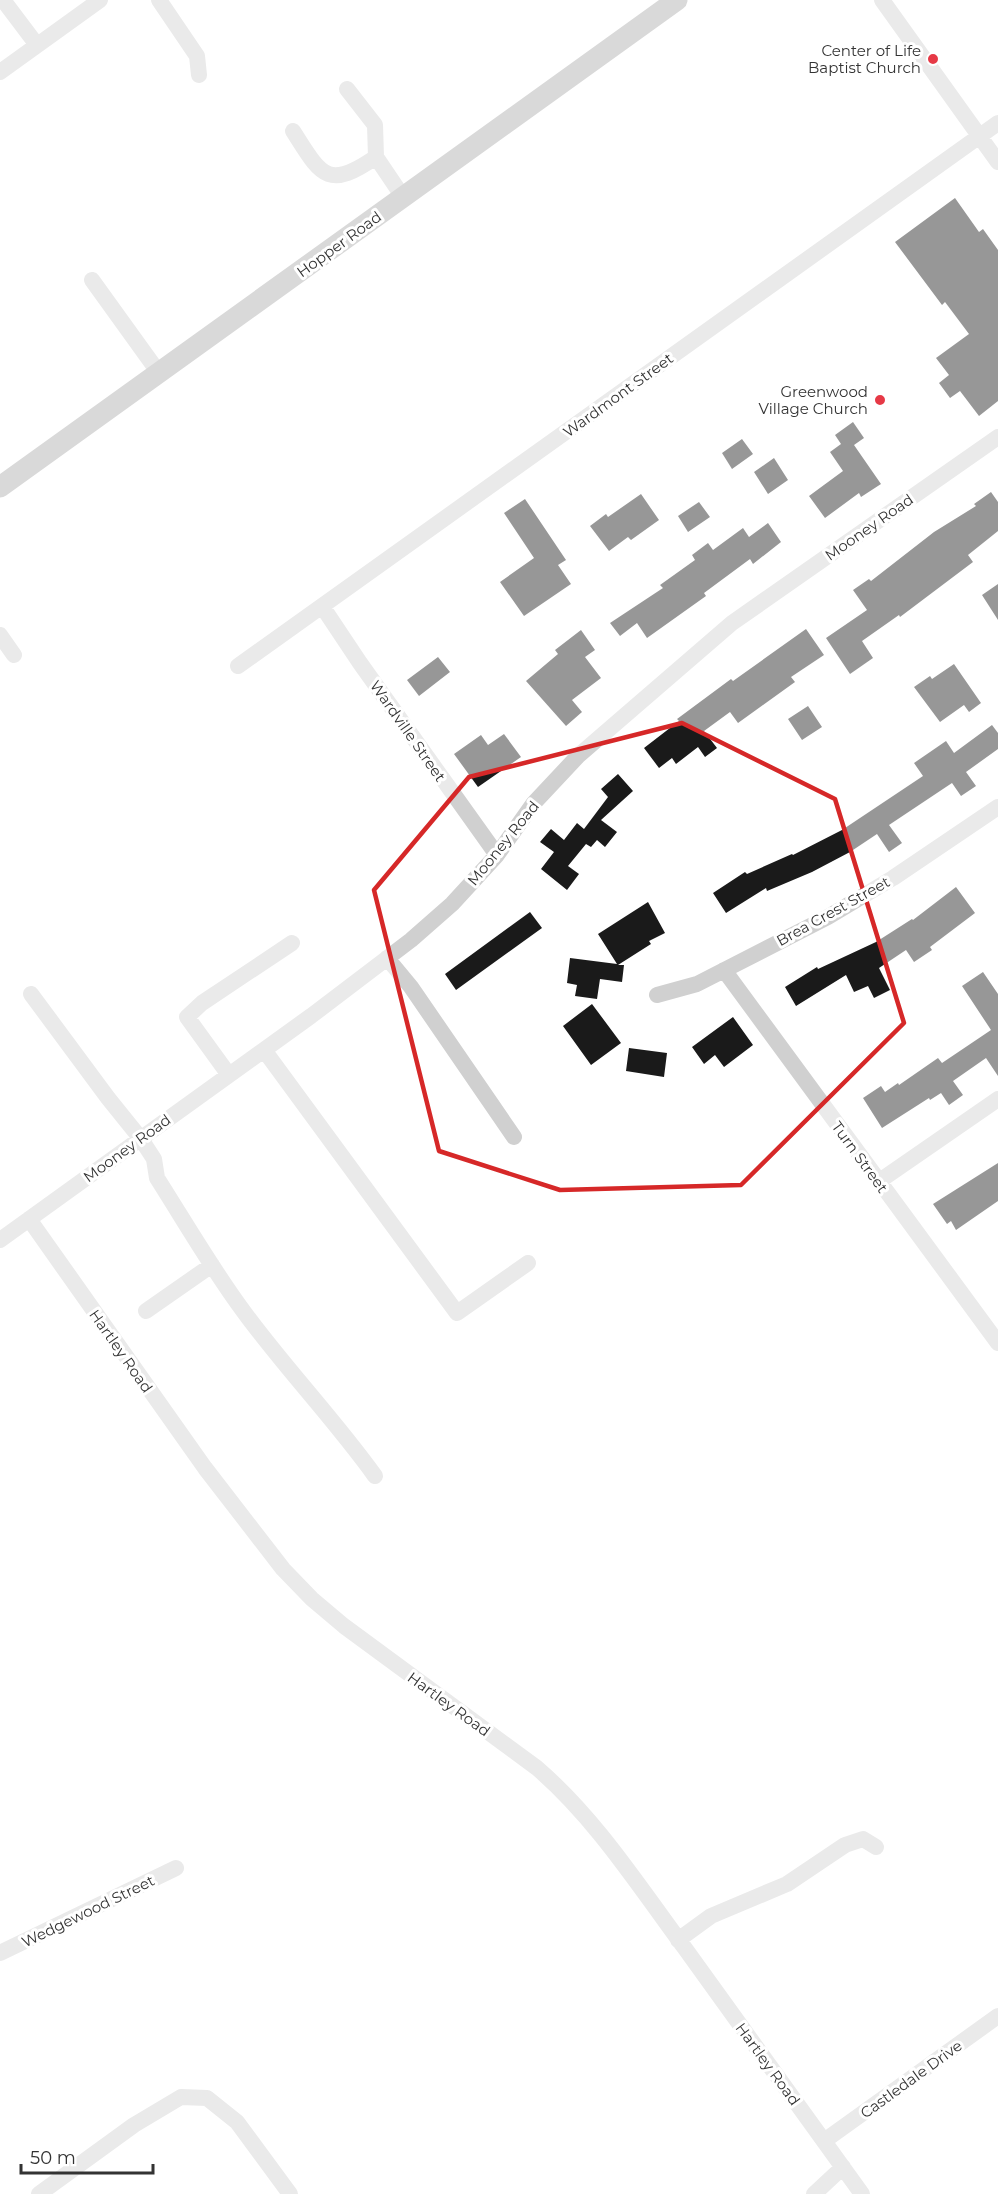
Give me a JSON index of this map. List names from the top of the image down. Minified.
{"streets":{"main road":["Hopper Road"],"street":["Wardmont Street","Mooney Road","Wardville Street","Brea Crest Street","Turn Street","Hartley Road","Wedgewood Street","Castledale Drive"]},"crossings":[["Wardmont Street","Wardville Street"],["Mooney Road","Wardville Street"],["Mooney Road","Hartley Road"],["Brea Crest Street","Turn Street"],["Hartley Road","Castledale Drive"]],"places":["Center of Life Baptist Church","Greenwood Village Church"],"scale_bar":"50 m"}
